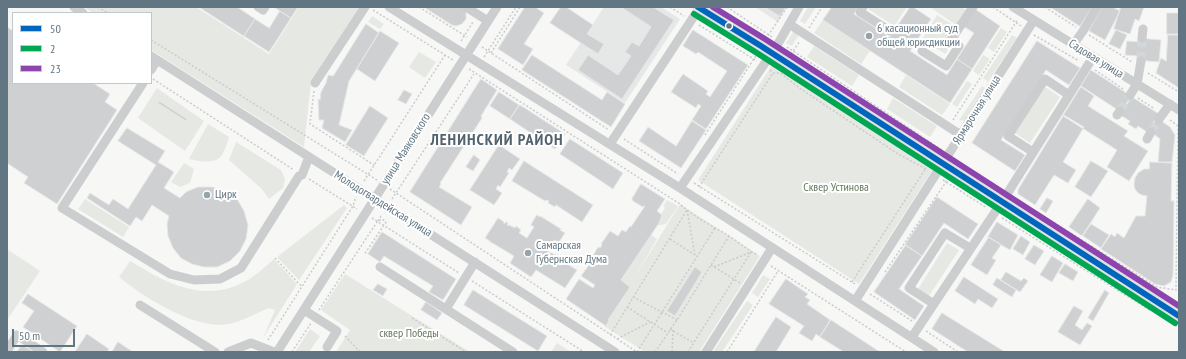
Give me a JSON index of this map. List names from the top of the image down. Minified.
{"streets":{"street":["Садовая улица","Ярмарочная улица","улица Маяковского","Молодогвардейская улица"]},"crossings":[["Садовая улица","Ярмарочная улица"],["улица Маяковского","Молодогвардейская улица"]],"districts":["ЛЕНИНСКИЙ РАЙОН"],"parks":["Сквер Устинова","сквер Победы"],"places":["6 касационный суд общей юрисдикции","Цирк","Самарская Губернская Дума"],"lines":["transit line 50","transit line 23","transit line 2"],"legend":["50","2","23"],"scale_bar":"50 m"}
